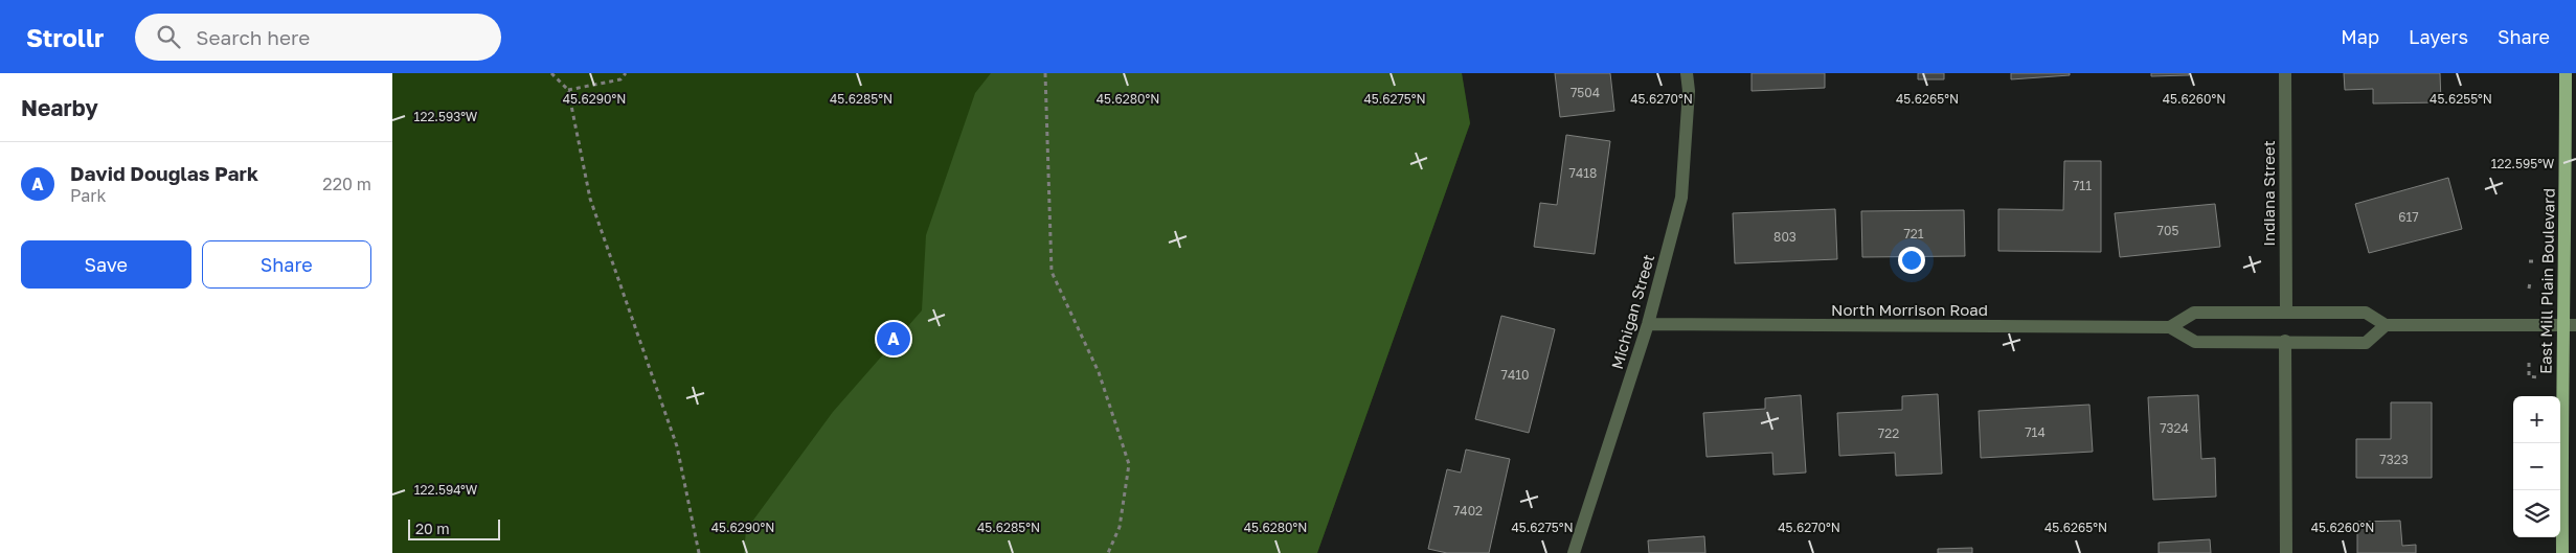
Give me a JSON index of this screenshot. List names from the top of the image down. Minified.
{"streets":{"main road":["East Mill Plain Boulevard"],"street":["Indiana Street","North Morrison Road","Michigan Street"]},"crossings":[["North Morrison Road","Michigan Street"]],"house_numbers":["7504","7418","711","617","705","721","803","7410","7324","714","722","7323","7402"],"scale_bar":"20 m","page":{"header":"Strollr","search":"Search here","nav":["Map","Layers","Share"],"heading":"Nearby","list":[{"mark":"A","name":"David Douglas Park","note":"Park","value":"220 m"}],"buttons":["Save","Share"],"pins":"A","map_buttons":["+","−"],"scale":"20 m"},"coordinates":["45.6290°N","45.6285°N","45.6280°N","45.6275°N","45.6270°N","45.6265°N","45.6260°N","45.6255°N","122.593°W","122.595°W","122.594°W"]}
